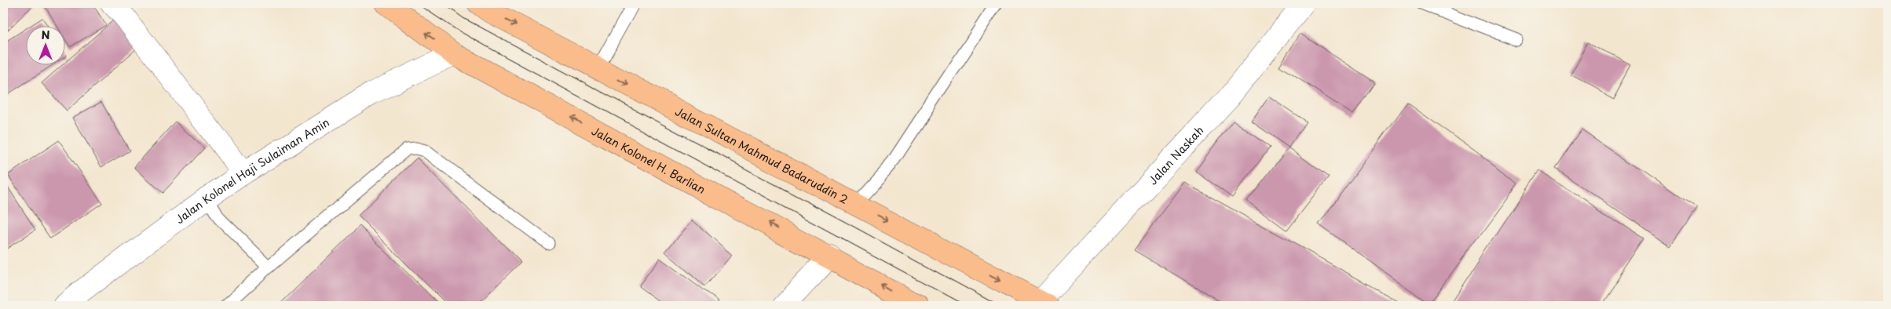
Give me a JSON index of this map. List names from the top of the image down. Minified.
{"streets":{"highway":["Jalan Sultan Mahmud Badaruddin 2","Jalan Kolonel H. Barlian"],"street":["Jalan Naskah","Jalan Kolonel Haji Sulaiman Amin"]},"crossings":[["Jalan Sultan Mahmud Badaruddin 2","Jalan Naskah"],["Jalan Kolonel H. Barlian","Jalan Kolonel Haji Sulaiman Amin"]],"one_way":["Jalan Sultan Mahmud Badaruddin 2","Jalan Kolonel H. Barlian"],"north":"top"}
